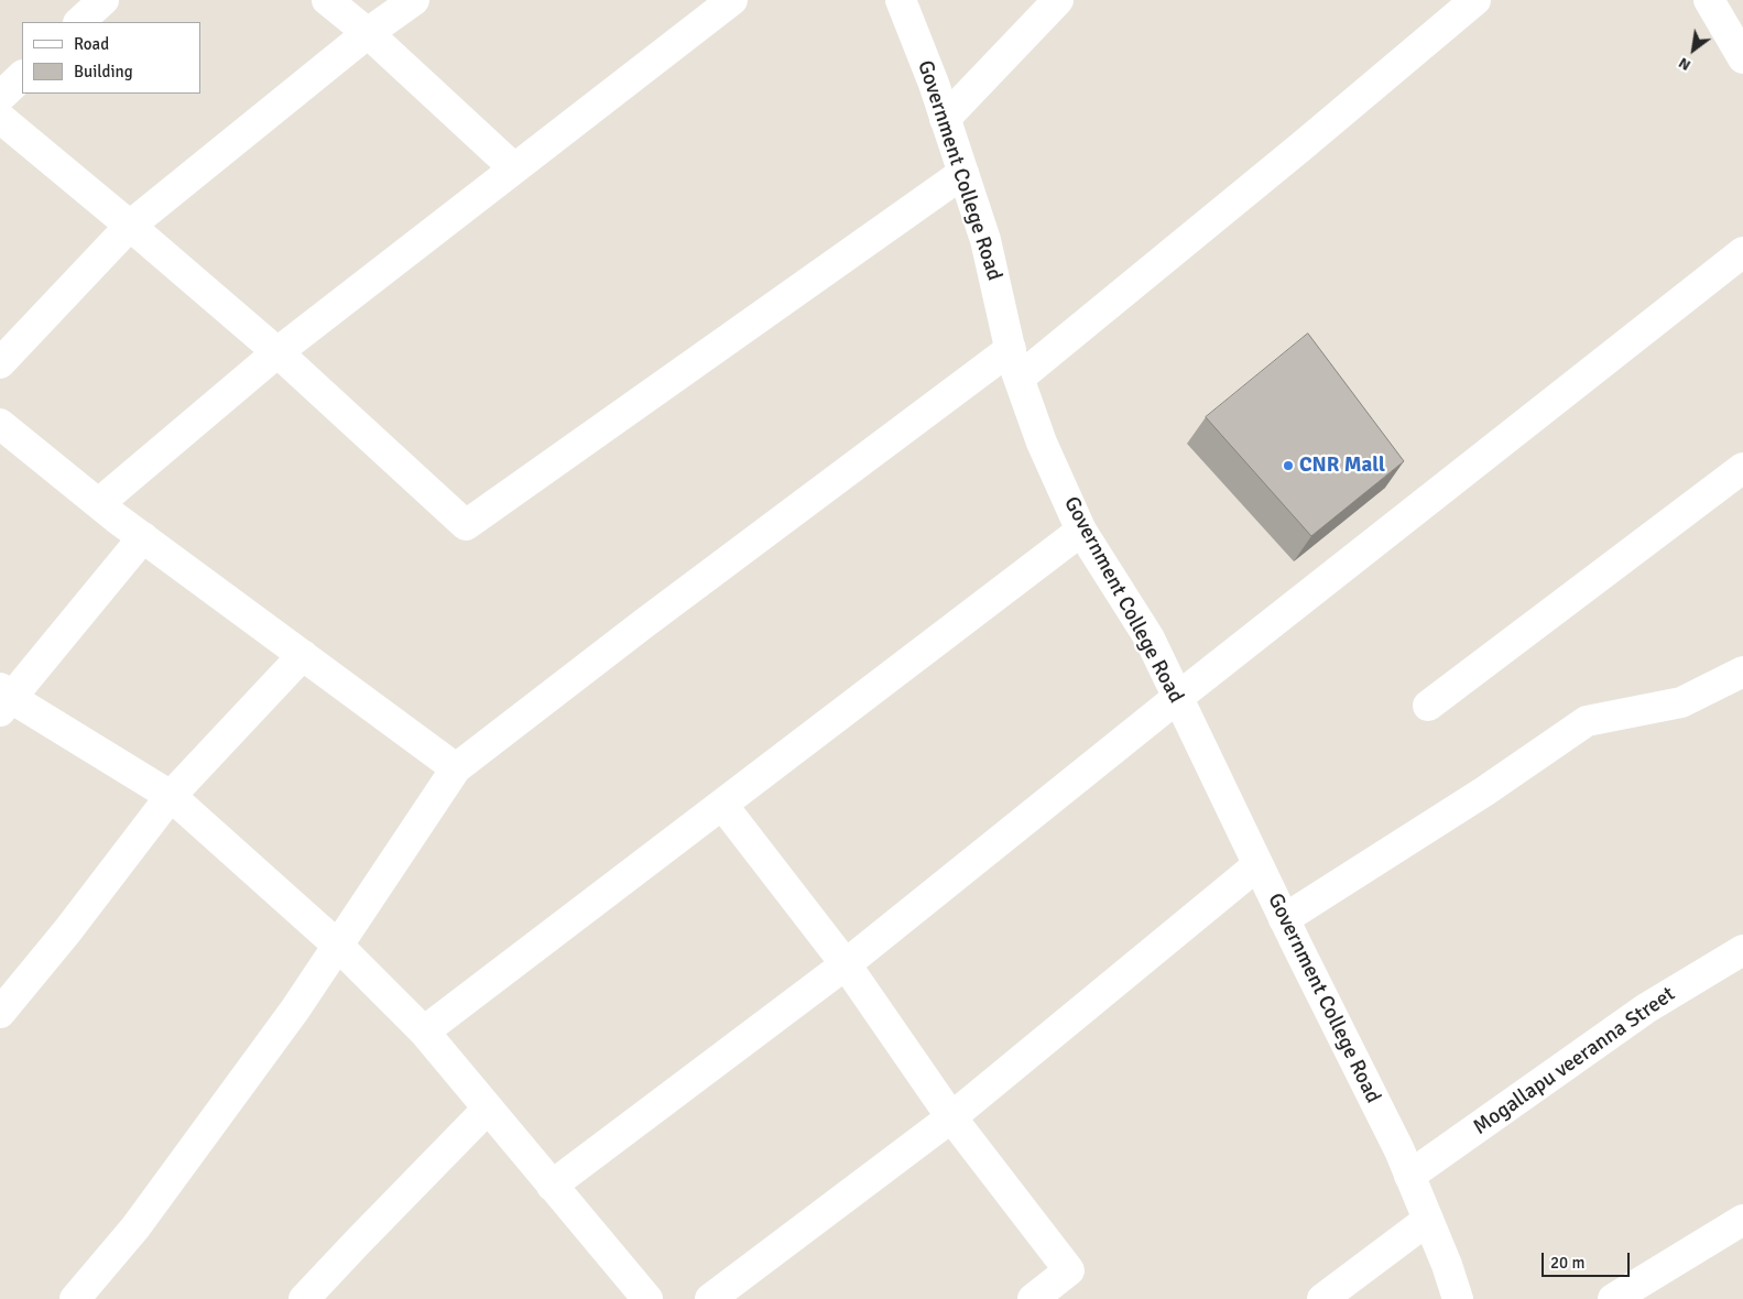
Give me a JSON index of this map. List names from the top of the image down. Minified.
{"streets":{"street":["Government College Road","Mogallapu veeranna Street"]},"crossings":[["Government College Road","Mogallapu veeranna Street"]],"places":["CNR Mall"],"legend":["Road","Building"],"scale_bar":"20 m","north":"bottom left"}
